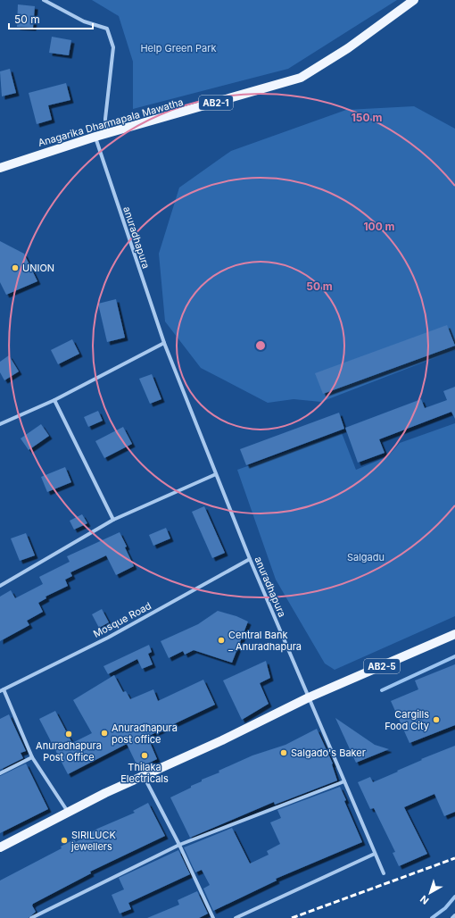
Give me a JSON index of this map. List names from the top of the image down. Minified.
{"streets":{"main road":["AB2-1","Anagarika Dharmapala Mawatha","AB2-5"],"street":["anuradhapura","Mosque Road"]},"crossings":[["Anagarika Dharmapala Mawatha","anuradhapura"],["anuradhapura","Mosque Road"],["anuradhapura","AB2-5"]],"parks":["Help Green Park","Salgadu"],"places":["UNION","Central Bank _ Anuradhapura","Cargills Food City","Anuradhapura post office","Anuradhapura Post Office","Salgado's Baker","Thilaka Electricals","SIRILUCK jewellers"],"scale_bar":"50 m","north":"bottom left","rings":["150 m","100 m","50 m"]}
